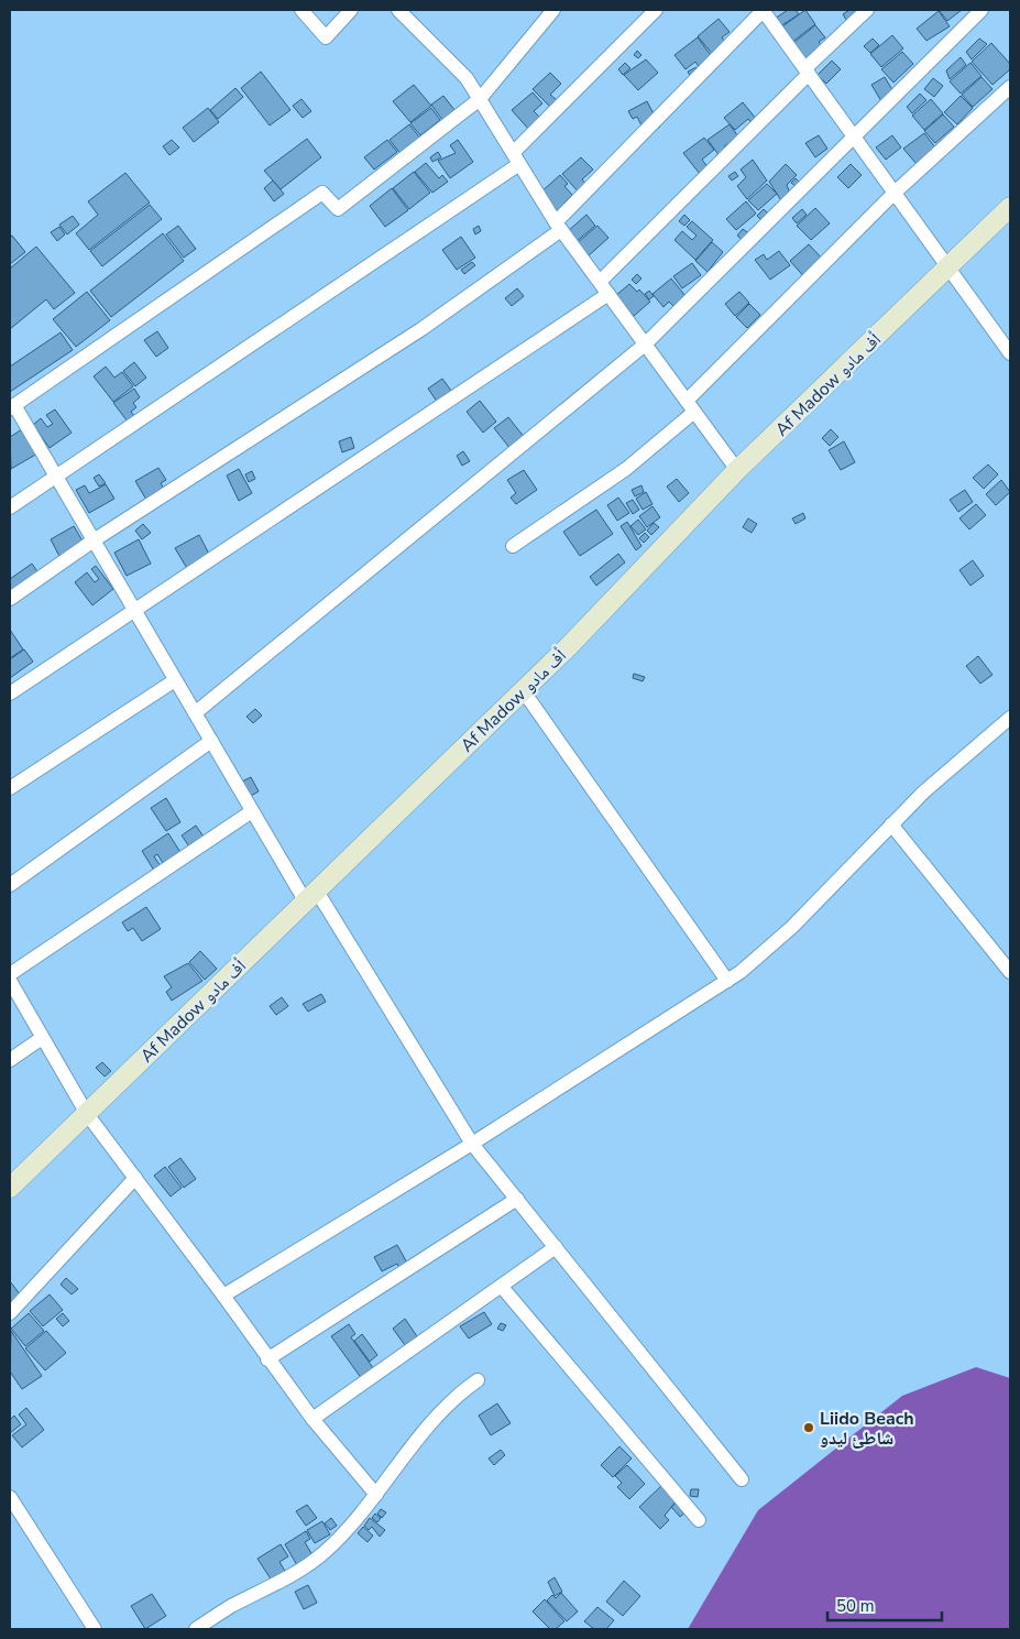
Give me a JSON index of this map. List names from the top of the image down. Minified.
{"streets":{"street":["Af Madow أف مادو"]},"places":["Liido Beach شاطئ ليدو"],"scale_bar":"50 m"}
